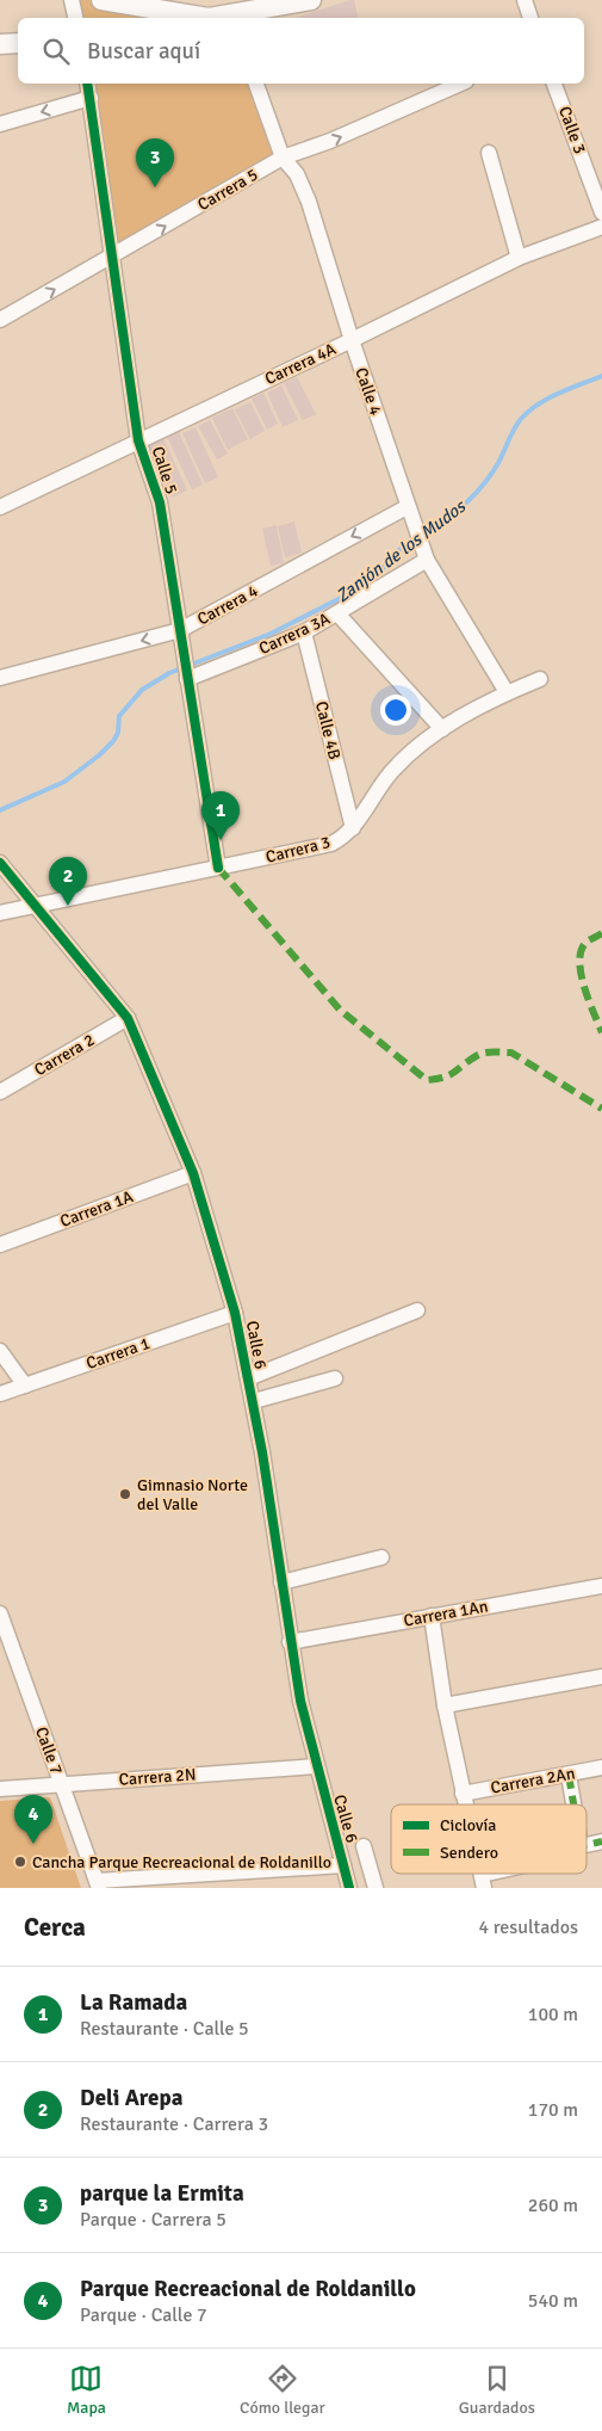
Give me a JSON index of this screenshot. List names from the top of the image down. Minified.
{"streets":{"street":["Calle 3","Carrera 5","Carrera 4A","Calle 4","Calle 5","Carrera 4","Carrera 3A","Calle 4B","Carrera 3","Carrera 2","Carrera 1A","Calle 6","Carrera 1","Carrera 1An","Calle 7","Carrera 2N","Carrera 2An"]},"crossings":[["Carrera 5","Calle 4"],["Carrera 5","Calle 5"],["Carrera 4A","Calle 4"],["Carrera 4A","Calle 5"],["Calle 4","Carrera 4"],["Calle 4","Carrera 3A"],["Calle 4","Carrera 3"],["Calle 5","Carrera 4"],["Calle 5","Carrera 3A"],["Calle 5","Carrera 3"],["Carrera 3A","Calle 4B"],["Calle 4B","Carrera 3"],["Carrera 3","Calle 6"],["Carrera 2","Calle 6"],["Carrera 1A","Calle 6"],["Calle 6","Carrera 1"],["Calle 6","Carrera 1An"],["Calle 6","Carrera 2N"],["Calle 7","Carrera 2N"]],"one_way":["Carrera 5","Carrera 4"],"water":["Zanjón de los Mudos"],"places":["Gimnasio Norte del Valle","Cancha Parque Recreacional de Roldanillo"],"legend":["Ciclovía","Sendero"],"page":{"search":"Buscar aquí","pins":["3","1","2","4"],"heading":["Cerca","4 resultados"],"list":[{"mark":"1","name":"La Ramada","note":"Restaurante · Calle 5","value":"100 m"},{"mark":"2","name":"Deli Arepa","note":"Restaurante · Carrera 3","value":"170 m"},{"mark":"3","name":"parque la Ermita","note":"Parque · Carrera 5","value":"260 m"},{"mark":"4","name":"Parque Recreacional de Roldanillo","note":"Parque · Calle 7","value":"540 m"}],"nav":["Mapa","Cómo llegar","Guardados"]}}
